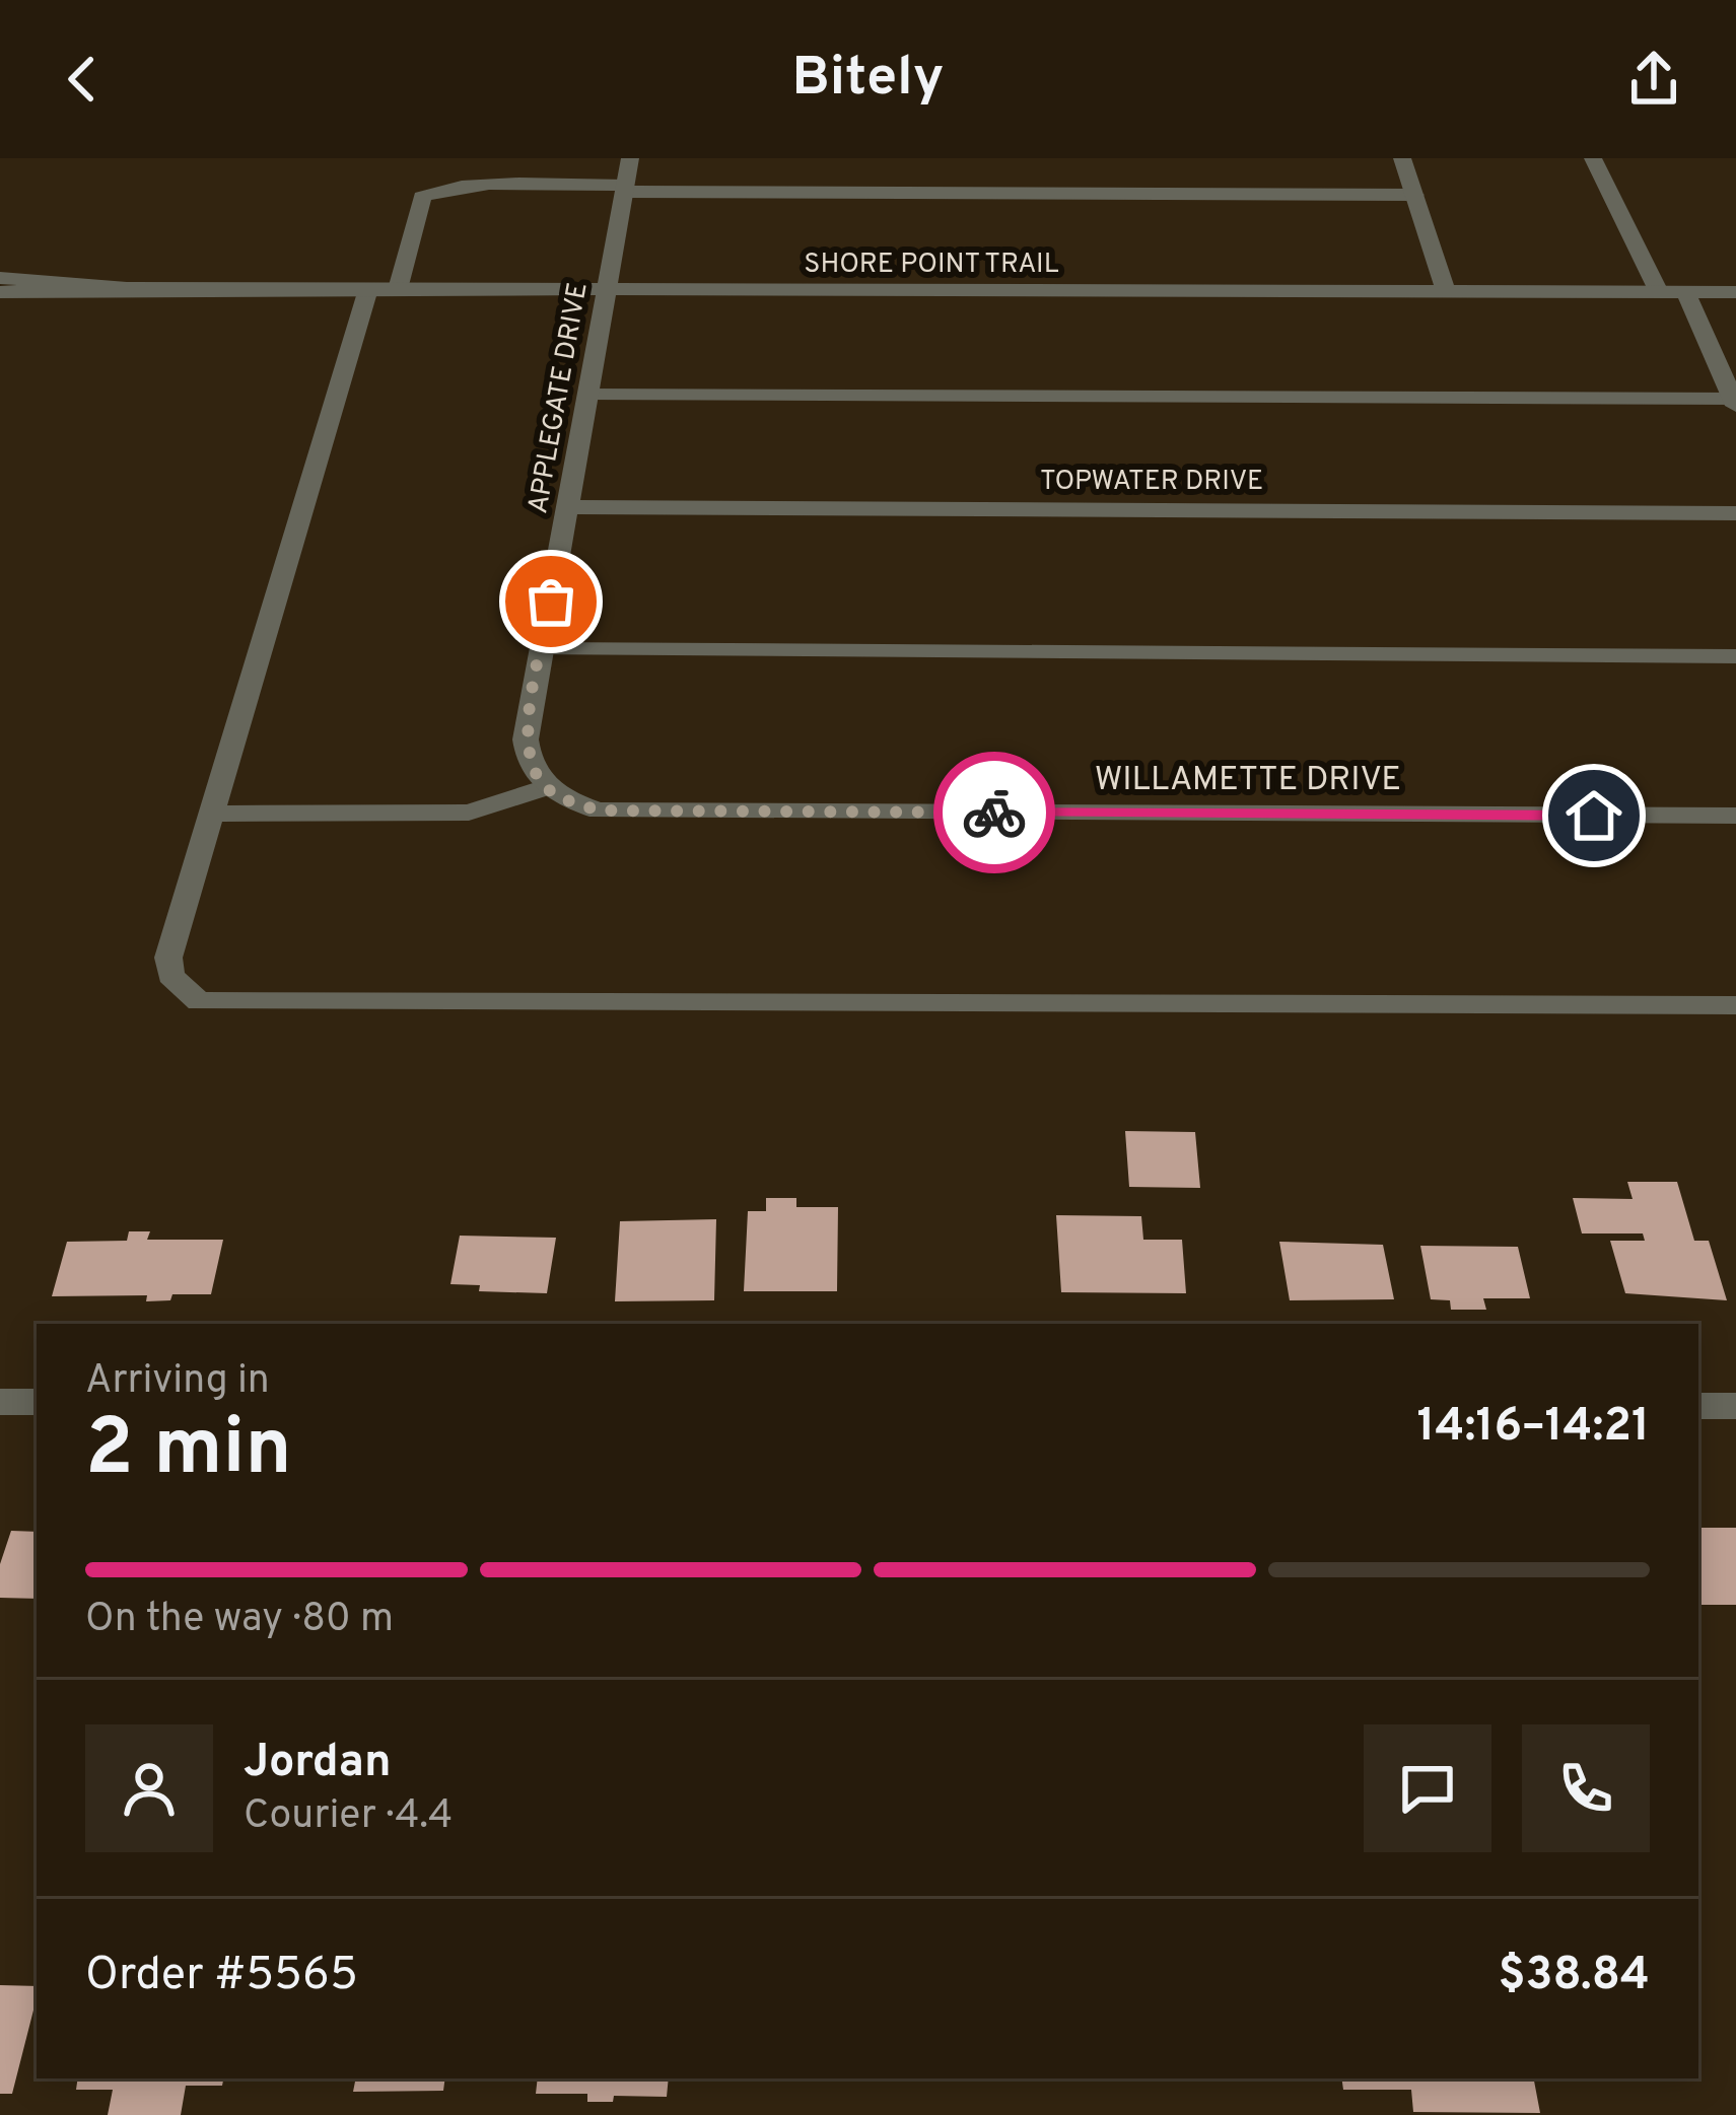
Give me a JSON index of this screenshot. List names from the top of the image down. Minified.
{"streets":{"street":["SHORE POINT TRAIL","APPLEGATE DRIVE","TOPWATER DRIVE","WILLAMETTE DRIVE"]},"crossings":[["SHORE POINT TRAIL","APPLEGATE DRIVE"],["APPLEGATE DRIVE","TOPWATER DRIVE"],["APPLEGATE DRIVE","WILLAMETTE DRIVE"]],"page":{"header":"Bitely","heading":["2 min","Arriving in","14:16–14:21"],"panel":["Jordan","Courier · 4.4","Order #5565","$38.84"],"bar":"On the way · 80 m"}}
